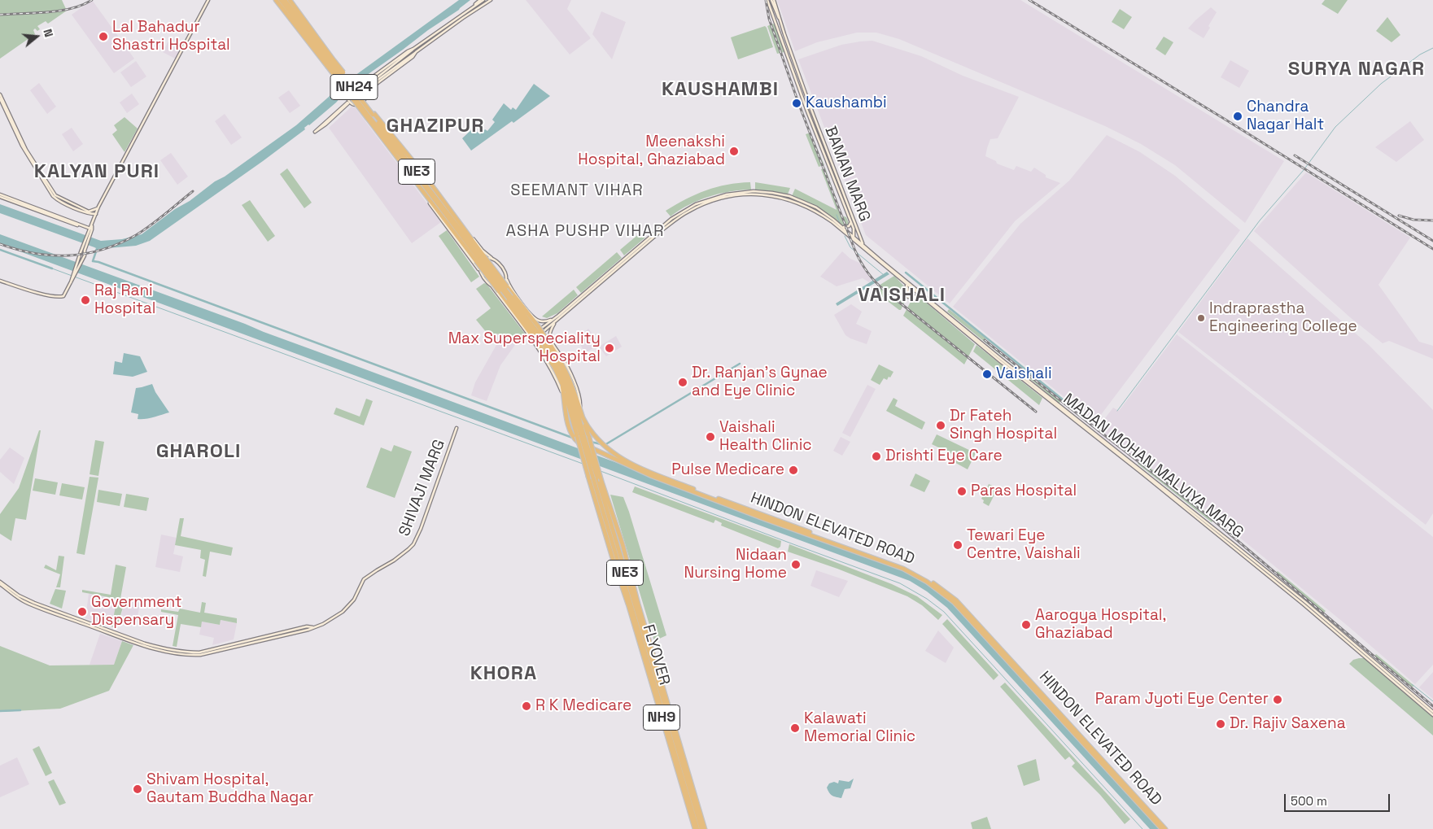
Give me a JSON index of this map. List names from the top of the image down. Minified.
{"streets":{"highway":["NH24","NE3","HINDON ELEVATED ROAD","FLYOVER","NH9"],"main road":["BAMAN MARG","MADAN MOHAN MALVIYA MARG","SHIVAJI MARG"]},"crossings":[["NH24","NE3"],["NE3","HINDON ELEVATED ROAD"],["NE3","FLYOVER"],["BAMAN MARG","MADAN MOHAN MALVIYA MARG"]],"districts":["SURYA NAGAR","KAUSHAMBI","GHAZIPUR","KALYAN PURI","SEEMANT VIHAR","ASHA PUSHP VIHAR","VAISHALI","GHAROLI","KHORA"],"places":["Lal Bahadur Shastri Hospital","Kaushambi","Chandra Nagar Halt","Meenakshi Hospital, Ghaziabad","Raj Rani Hospital","Indraprastha Engineering College","Max Superspeciality Hospital","Vaishali","Dr. Ranjan's Gynae and Eye Clinic","Dr Fateh Singh Hospital","Vaishali Health Clinic","Drishti Eye Care","Pulse Medicare","Paras Hospital","Tewari Eye Centre, Vaishali","Nidaan Nursing Home","Government Dispensary","Aarogya Hospital, Ghaziabad","Param Jyoti Eye Center","R K Medicare","Dr. Rajiv Saxena","Kalawati Memorial Clinic","Shivam Hospital, Gautam Buddha Nagar"],"scale_bar":"500 m","north":"right"}
